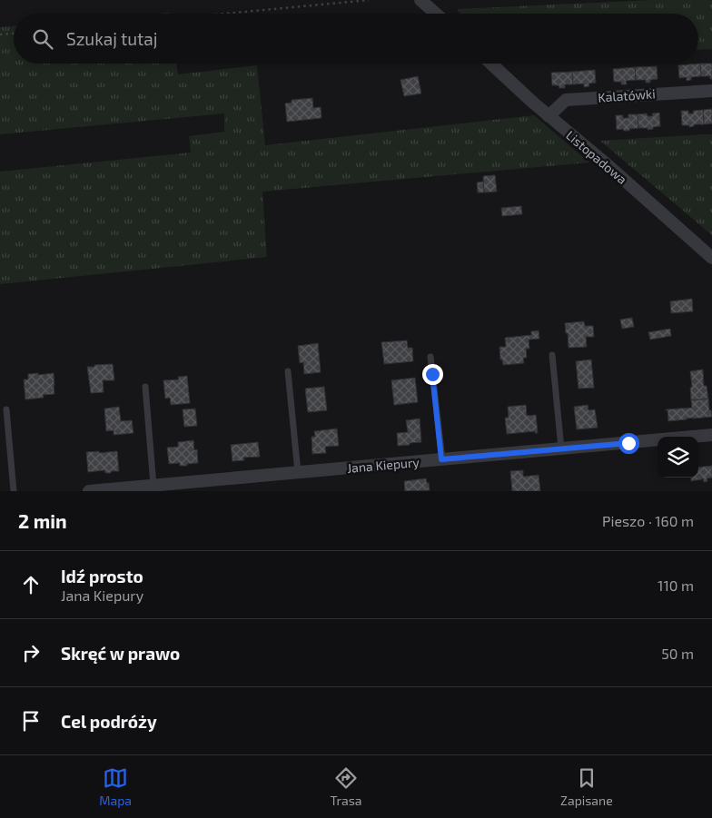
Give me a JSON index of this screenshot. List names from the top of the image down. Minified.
{"streets":{"street":["Kalatówki","Listopadowa","Jana Kiepury"]},"crossings":[["Kalatówki","Listopadowa"]],"page":{"search":"Szukaj tutaj","heading":["2 min","Pieszo · 160 m"],"list":[["Idź prosto","Jana Kiepury","110 m"],["Skręć w prawo","50 m"],"Cel podróży"],"nav":["Mapa","Trasa","Zapisane"]}}
